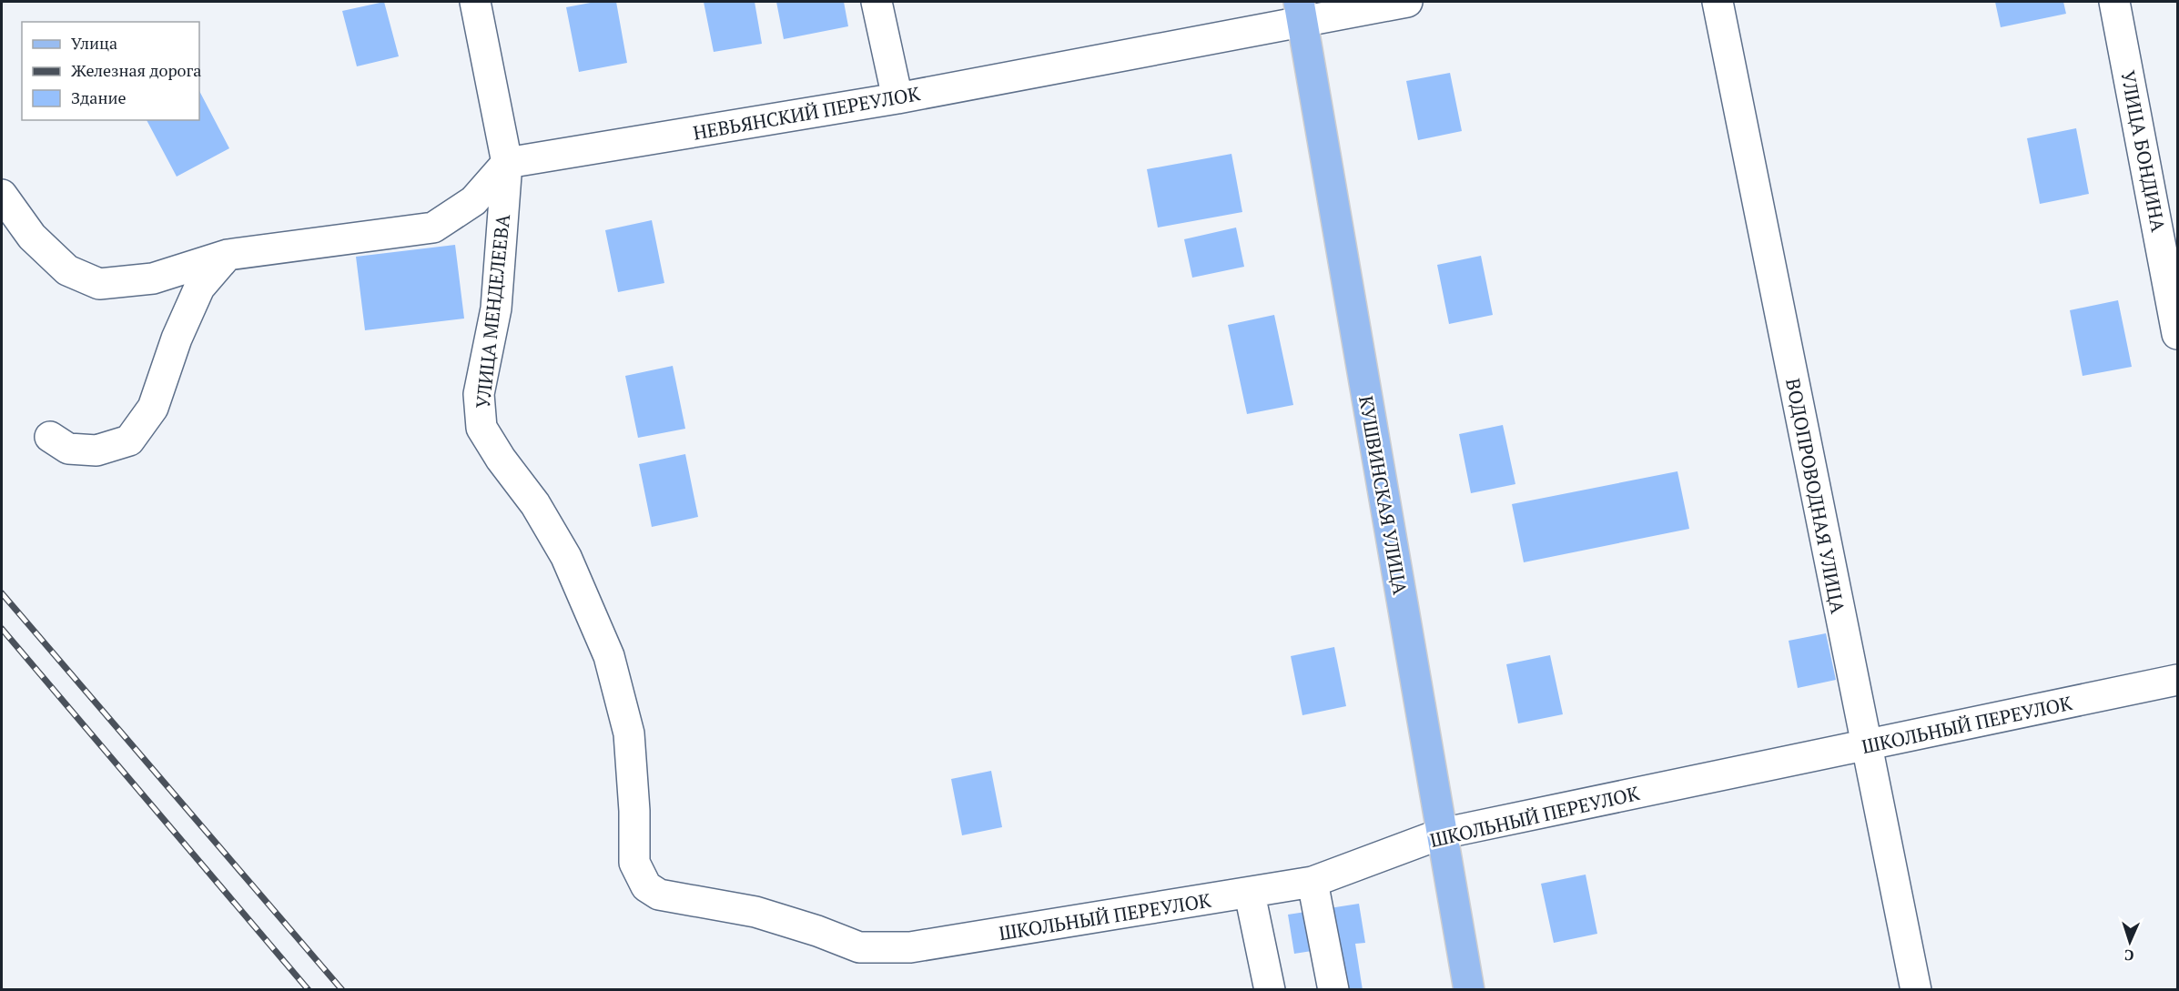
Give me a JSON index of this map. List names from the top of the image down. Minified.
{"streets":{"main road":["КУШВИНСКАЯ УЛИЦА"],"street":["НЕВЬЯНСКИЙ ПЕРЕУЛОК","УЛИЦА БОНДИНА","УЛИЦА МЕНДЕЛЕЕВА","ВОДОПРОВОДНАЯ УЛИЦА","ШКОЛЬНЫЙ ПЕРЕУЛОК"]},"crossings":[["НЕВЬЯНСКИЙ ПЕРЕУЛОК","УЛИЦА МЕНДЕЛЕЕВА"],["НЕВЬЯНСКИЙ ПЕРЕУЛОК","КУШВИНСКАЯ УЛИЦА"],["УЛИЦА МЕНДЕЛЕЕВА","ШКОЛЬНЫЙ ПЕРЕУЛОК"],["КУШВИНСКАЯ УЛИЦА","ШКОЛЬНЫЙ ПЕРЕУЛОК"],["ВОДОПРОВОДНАЯ УЛИЦА","ШКОЛЬНЫЙ ПЕРЕУЛОК"]],"legend":["Улица","Железная дорога","Здание"],"north":"bottom"}
